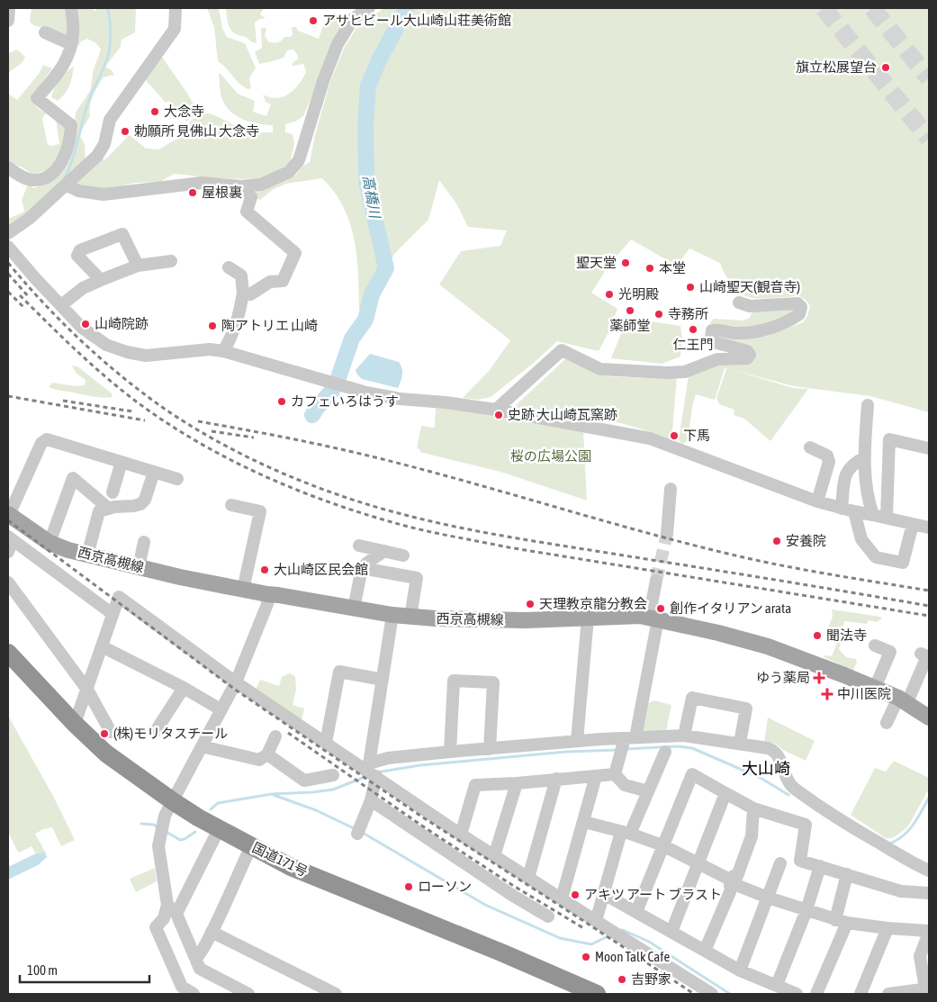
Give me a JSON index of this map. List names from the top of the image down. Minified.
{"streets":{"highway":["国道171号"],"main road":["西京高槻線"]},"districts":["大山崎"],"water":["高橋川"],"parks":["桜の広場公園"],"places":{"other":["アサヒビール大山崎山荘美術館","旗立松展望台","大念寺","勅願所 見佛山 大念寺","屋根裏","聖天堂","本堂","山崎聖天(観音寺)","光明殿","薬師堂","寺務所","山崎院跡","陶アトリエ 山崎","仁王門","カフェいろはうす","史跡 大山崎瓦窯跡","下馬","安養院","大山崎区民会館","天理教京龍分教会","創作イタリアン arata","聞法寺","(株)モリタスチール","ローソン","アキツ アート ブラスト","Moon Talk Cafe","吉野家"],"health":["ゆう薬局","中川医院"]},"scale_bar":"100 m"}
